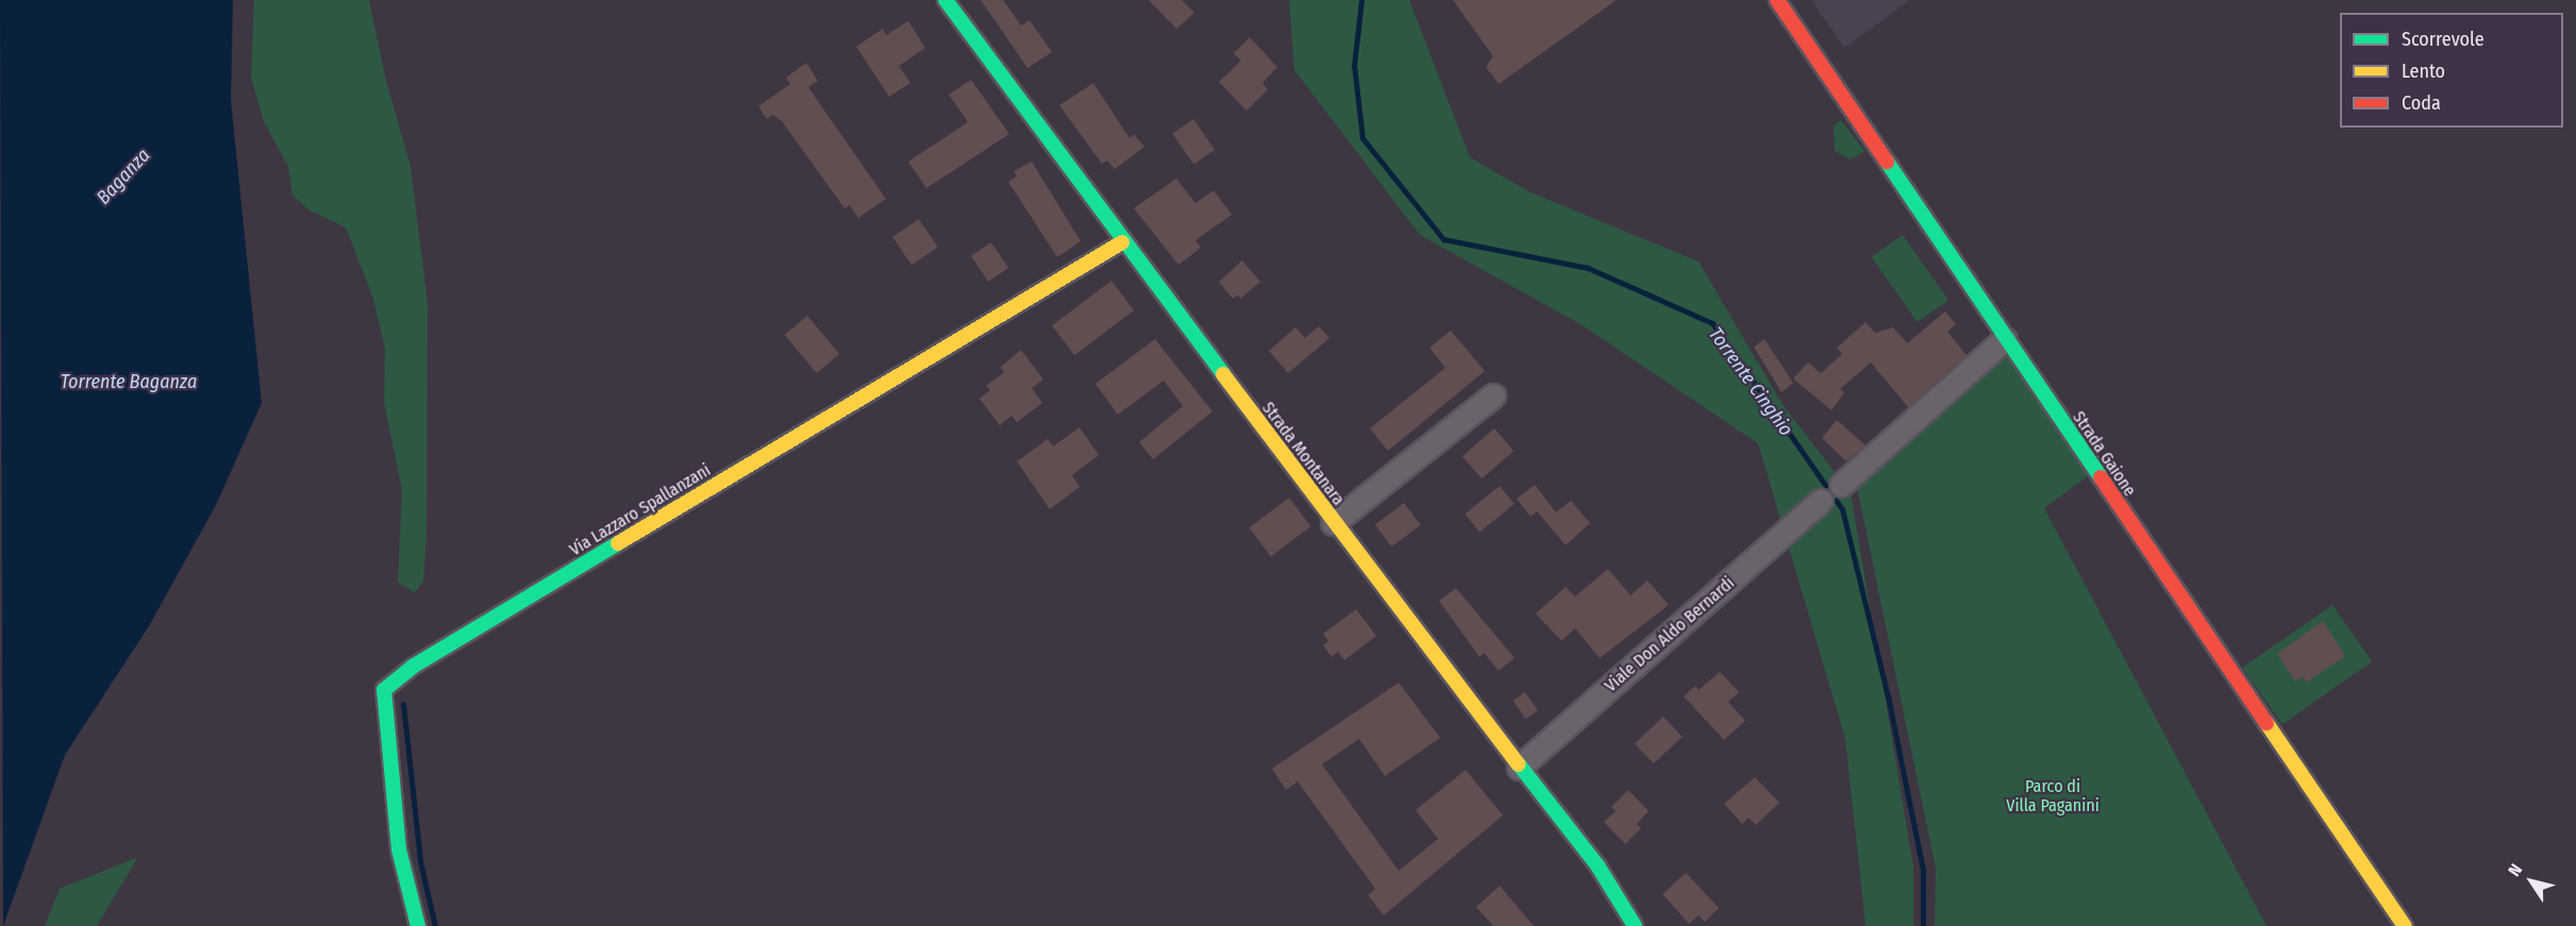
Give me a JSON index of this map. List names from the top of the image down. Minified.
{"streets":{"street":["Strada Montanara","Strada Gaione","Via Lazzaro Spallanzani","Viale Don Aldo Bernardi"]},"crossings":[["Strada Montanara","Via Lazzaro Spallanzani"],["Strada Montanara","Viale Don Aldo Bernardi"]],"water":["Baganza","Torrente Baganza","Torrente Cinghio"],"parks":["Parco di Villa Paganini"],"legend":["Scorrevole","Lento","Coda"],"north":"top left"}
